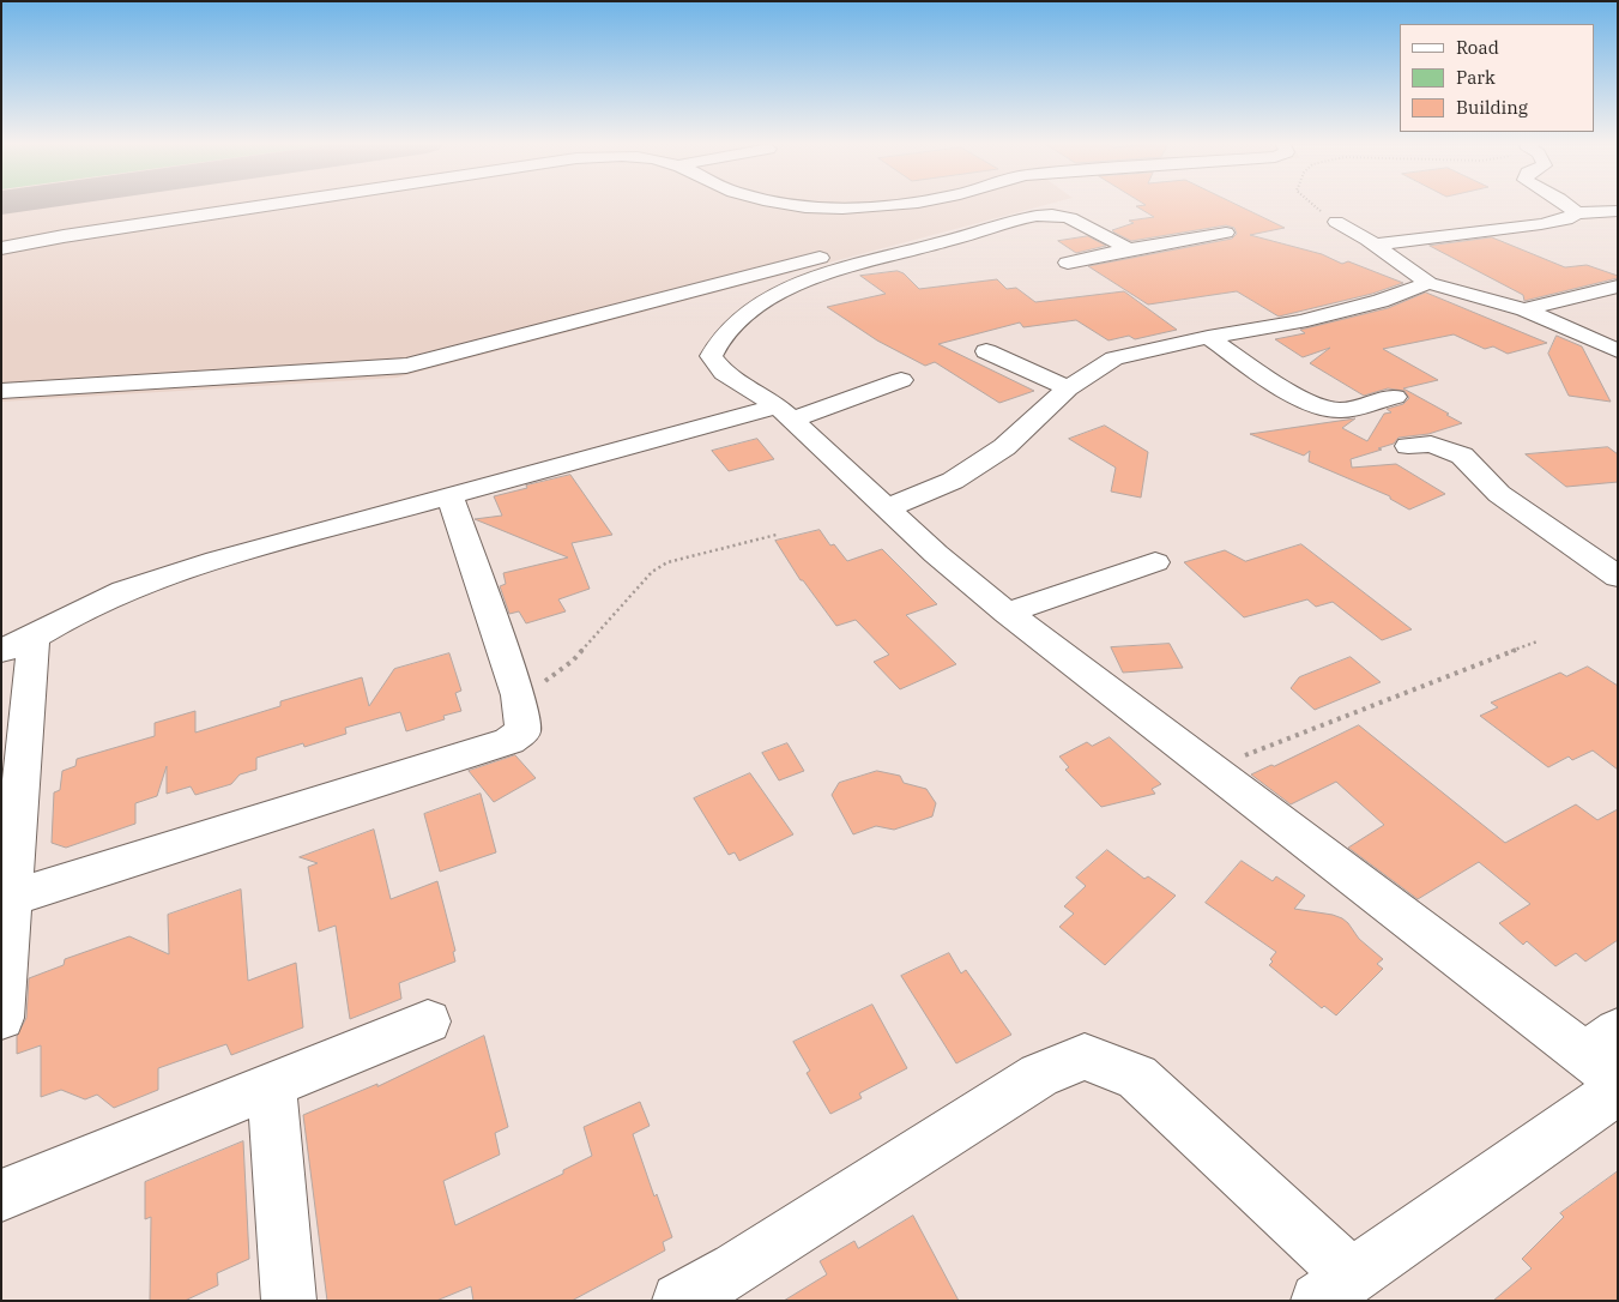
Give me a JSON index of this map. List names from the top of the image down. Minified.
{"legend":["Road","Park","Building"]}
